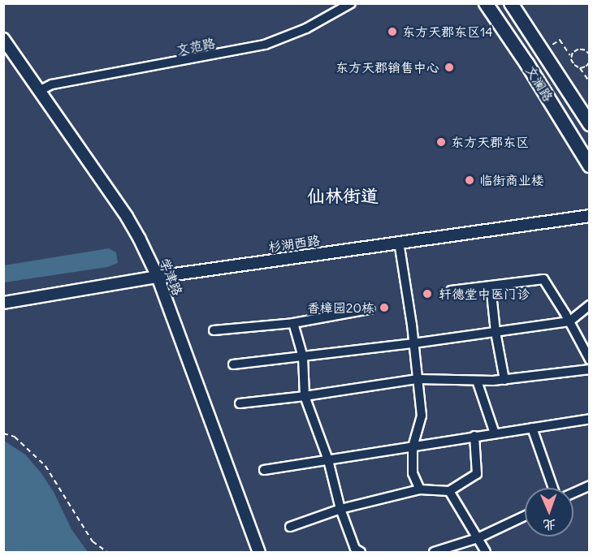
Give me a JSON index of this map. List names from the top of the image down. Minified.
{"streets":{"main road":["文澜路"],"street":["文范路","杉湖西路","学津路"]},"crossings":[["文范路","学津路"],["杉湖西路","学津路"]],"districts":["仙林街道"],"places":["东方天郡东区14","东方天郡销售中心","东方天郡东区","临街商业楼","轩德堂中医门诊","香樟园20栋"],"north":"bottom"}
